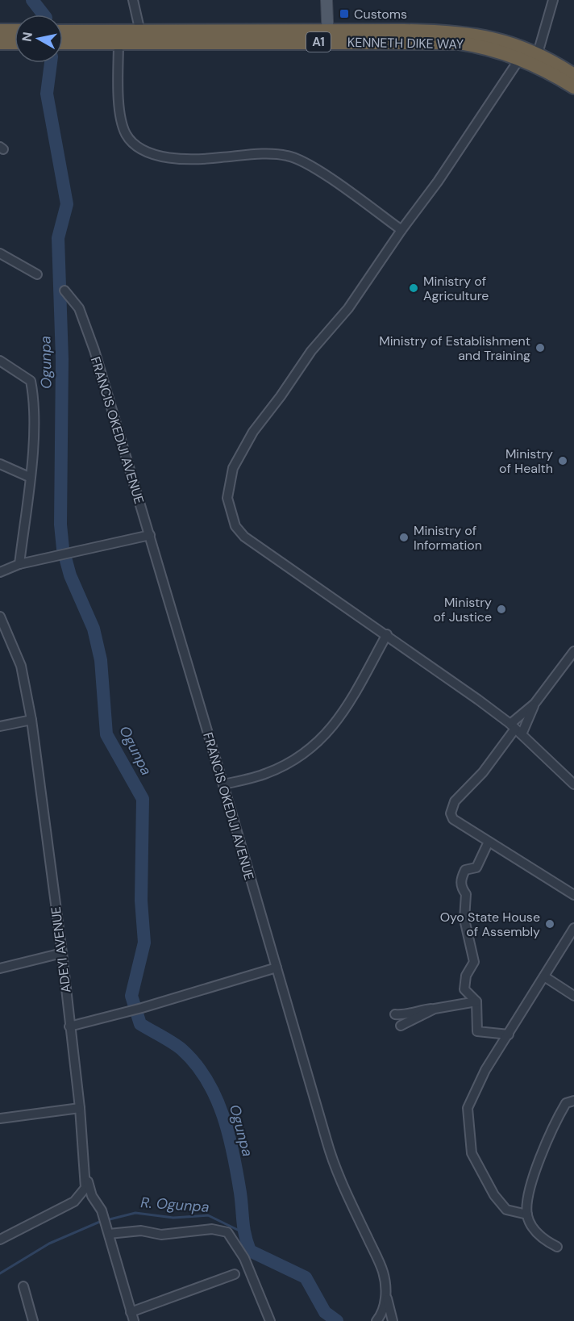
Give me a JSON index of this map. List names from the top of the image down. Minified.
{"streets":{"highway":["A1","KENNETH DIKE WAY"],"street":["FRANCIS OKEDIJI AVENUE","ADEYI AVENUE"]},"water":["Ogunpa","R. Ogunpa"],"places":{"transit":["Customs"],"other":["Ministry of Agriculture","Ministry of Establishment and Training","Ministry of Health","Ministry of Information","Ministry of Justice","Oyo State House of Assembly"]},"north":"left"}
